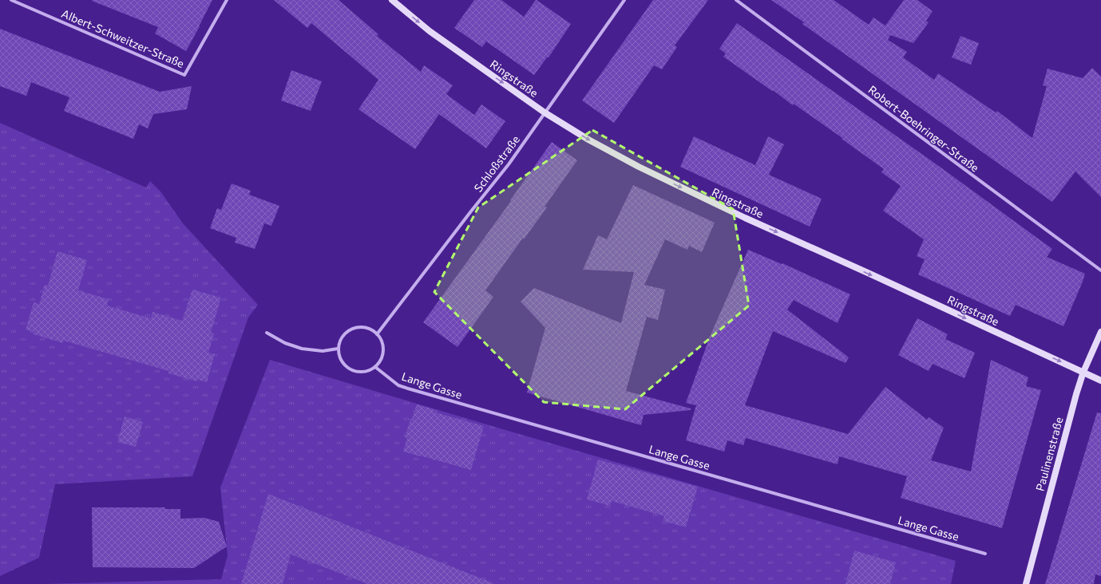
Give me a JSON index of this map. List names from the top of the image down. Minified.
{"streets":{"street":["Albert-Schweitzer-Straße","Ringstraße","Robert-Boehringer-Straße","Schloßstraße","Lange Gasse","Paulinenstraße"]},"crossings":[["Ringstraße","Schloßstraße"],["Ringstraße","Paulinenstraße"],["Schloßstraße","Lange Gasse"]],"one_way":["Ringstraße"]}
